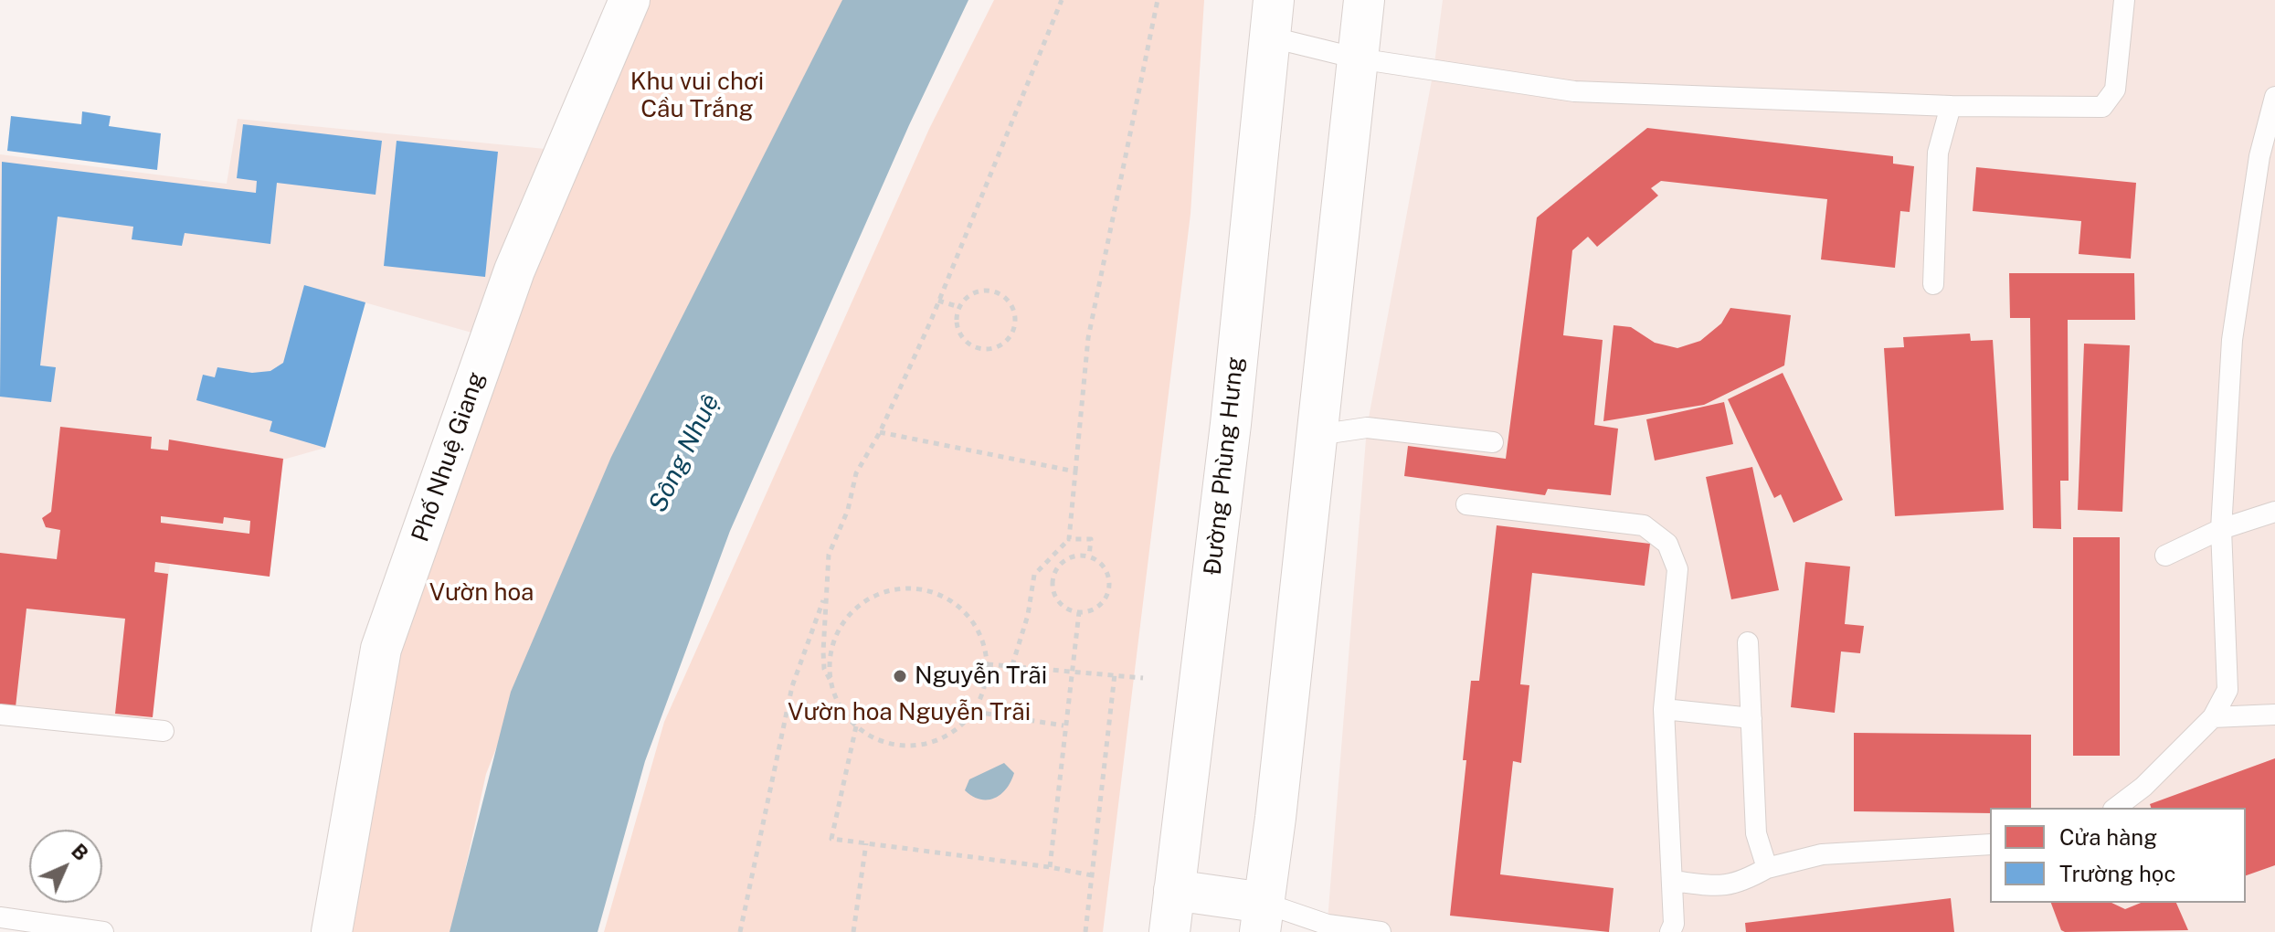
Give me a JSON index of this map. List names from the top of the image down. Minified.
{"streets":{"main road":["Phố Nhuệ Giang","Đường Phùng Hưng"]},"water":["Sông Nhuệ"],"parks":["Khu vui chơi Cầu Trắng","Vườn hoa","Vườn hoa Nguyễn Trãi"],"places":["Nguyễn Trãi"],"legend":["Cửa hàng","Trường học"],"north":"top right"}
